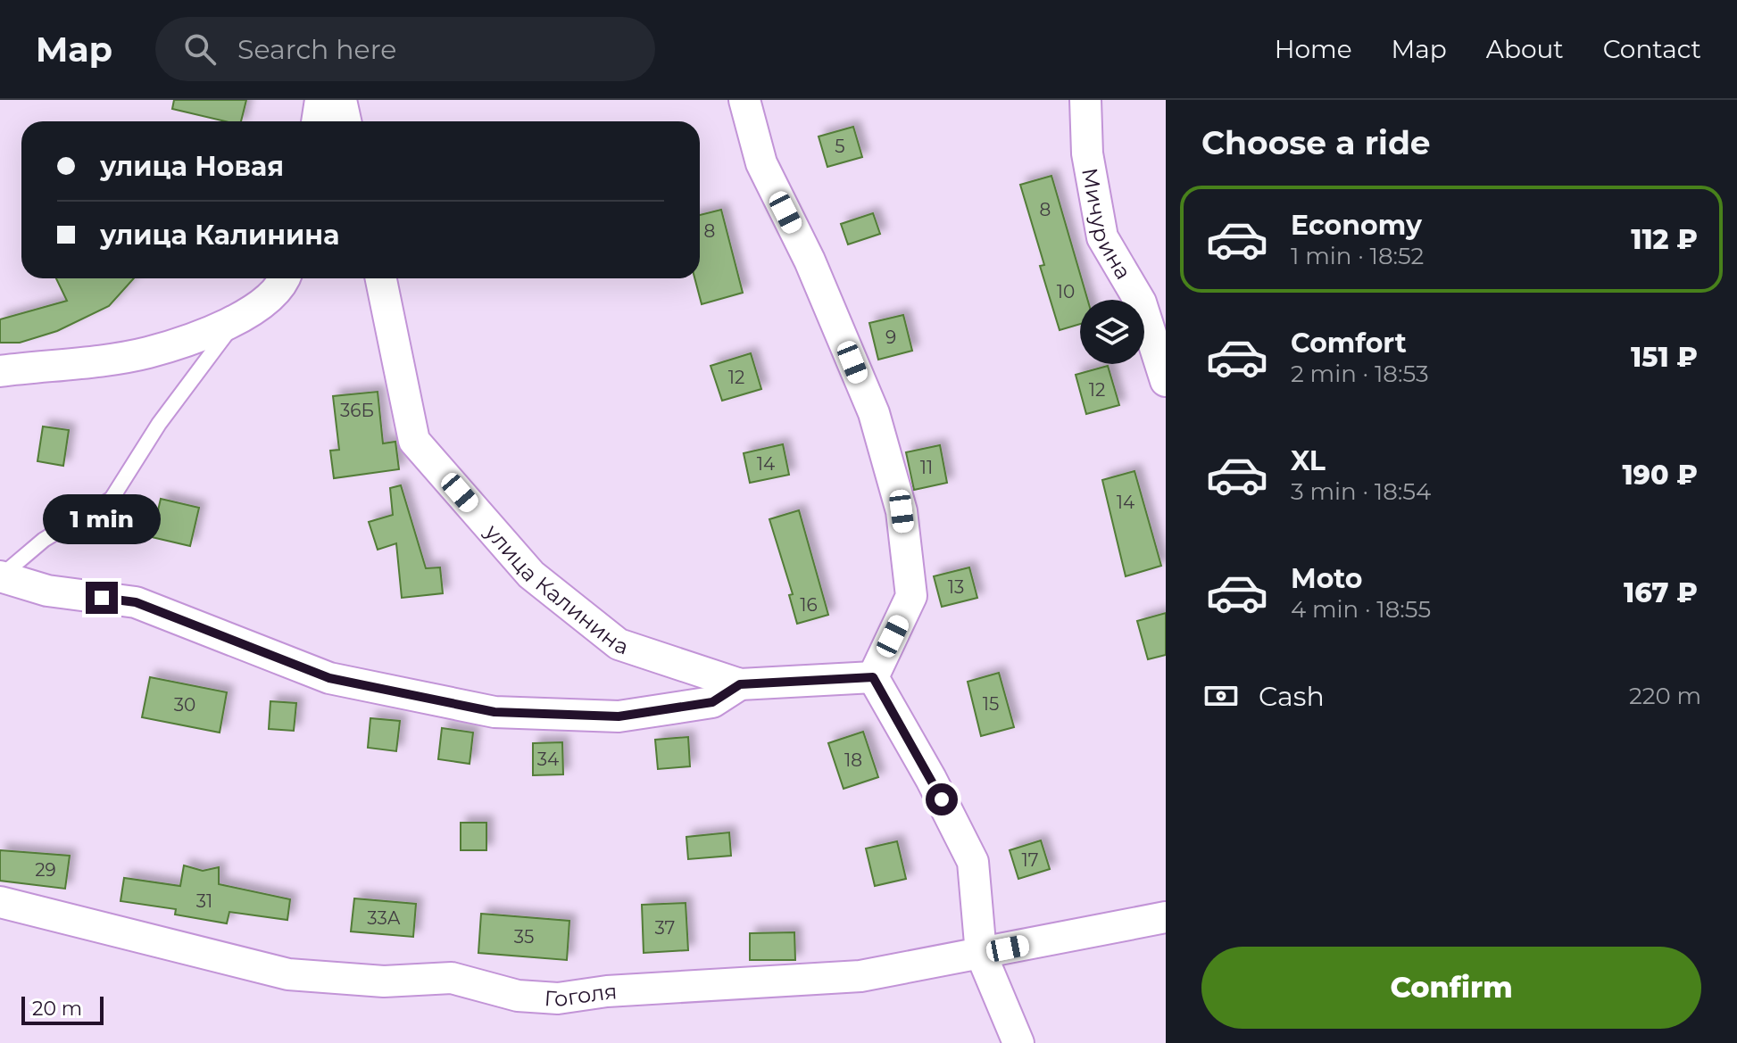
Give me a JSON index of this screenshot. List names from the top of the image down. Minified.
{"streets":{"street":["Мичурина","улица Калинина","Гоголя"]},"house_numbers":["5","8","8","10","9","12","12","36Б","14","11","14","13","16","15","30","34","18","17","29","31","33А","37","35"],"scale_bar":"20 m","page":{"header":"Map","search":"Search here","nav":["Home","Map","About","Contact"],"heading":"Choose a ride","banner":["улица Новая","улица Калинина"],"list":[{"name":"Economy","note":"1 min · 18:52","value":"112 ₽"},{"name":"Comfort","note":"2 min · 18:53","value":"151 ₽"},{"name":"XL","note":"3 min · 18:54","value":"190 ₽"},{"name":"Moto","note":"4 min · 18:55","value":"167 ₽"}],"bubble":"1 min","pay":["Cash","220 m"],"buttons":"Confirm","scale":"20 m"}}
